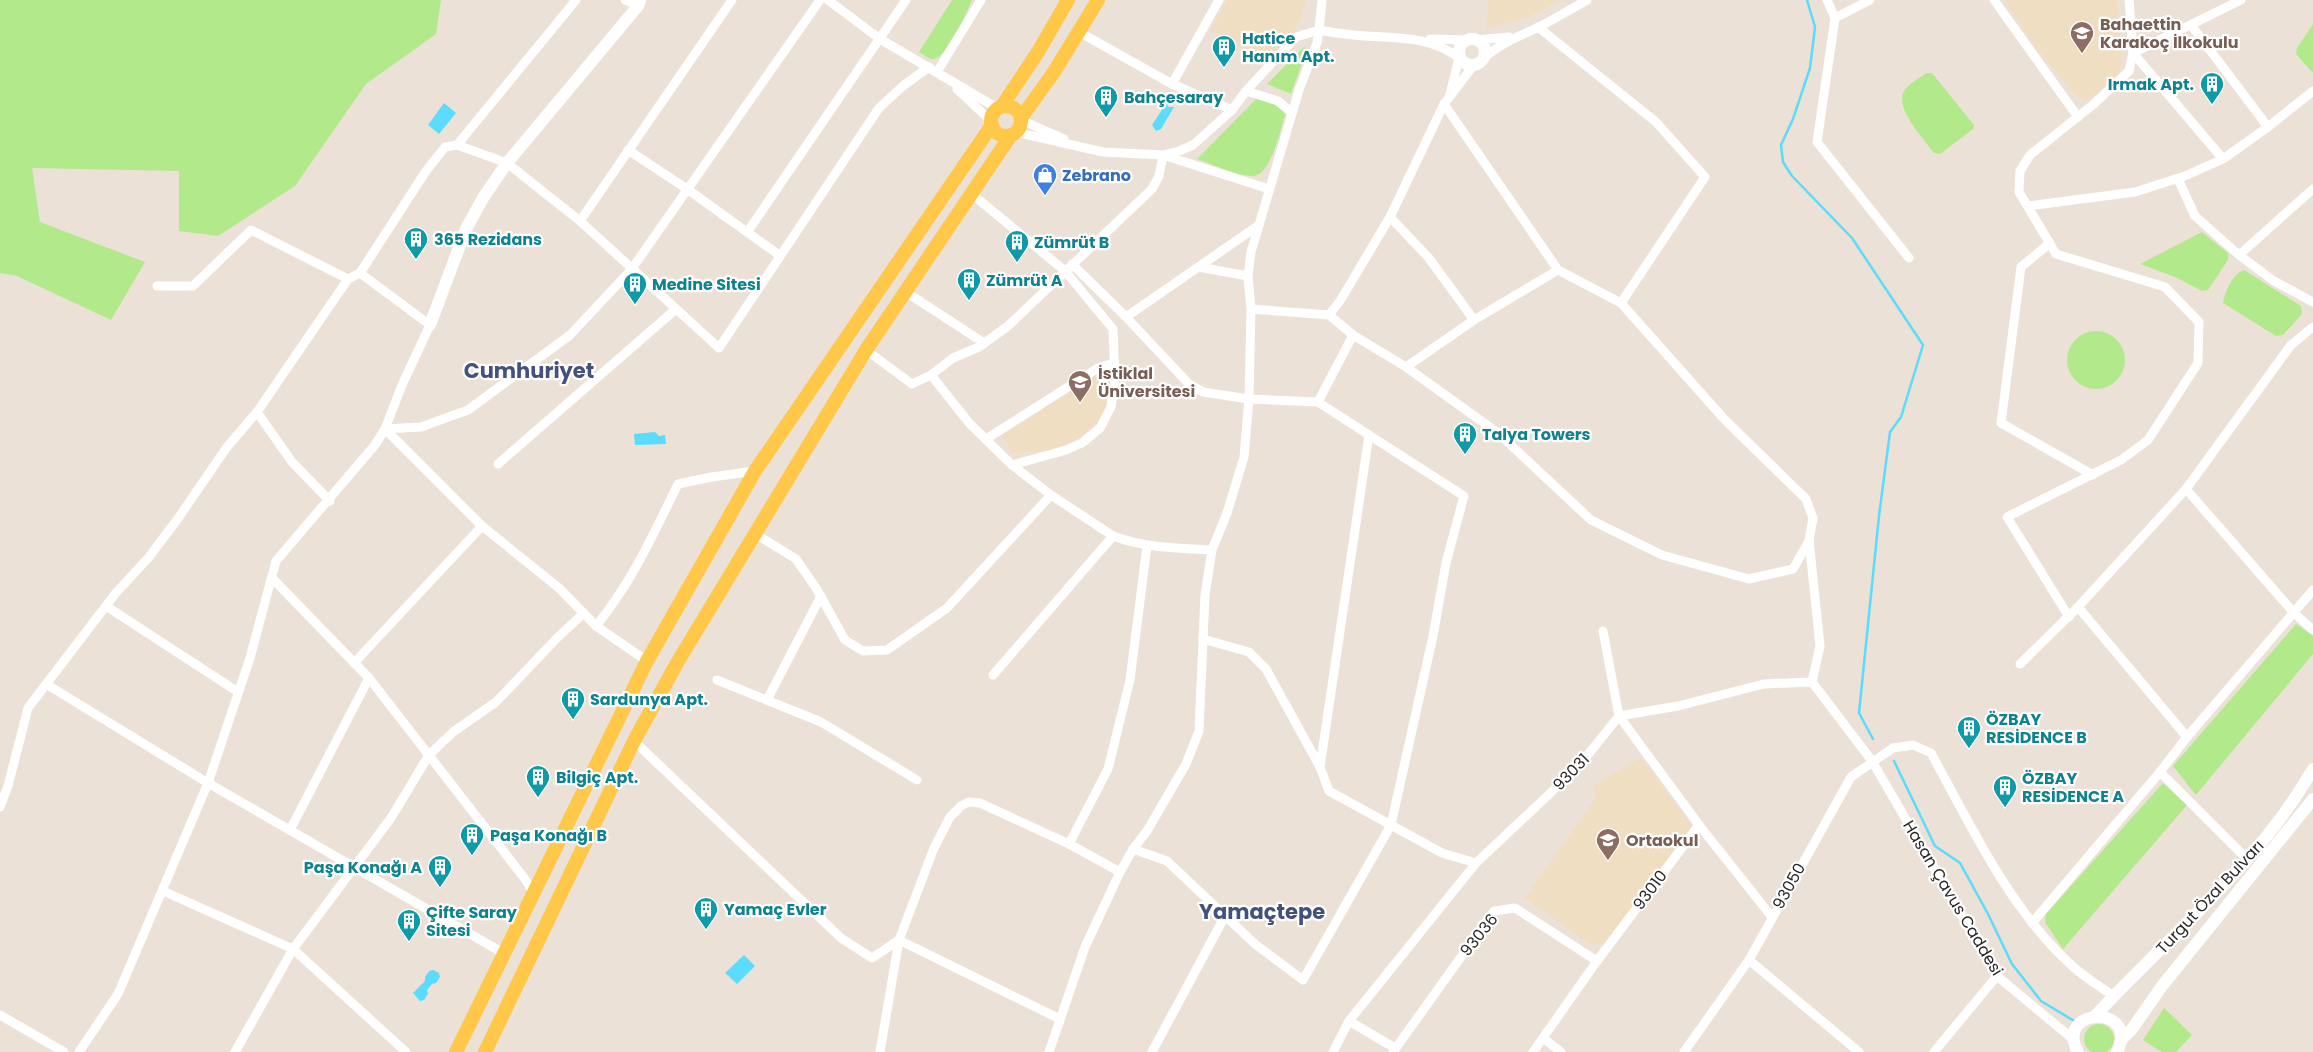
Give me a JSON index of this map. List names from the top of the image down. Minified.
{"streets":{"main road":["Turgut Özal Bulvarı"],"street":["93031","93050","93010","Hasan Çavus Caddesi","93036"]},"crossings":[["93050","Hasan Çavus Caddesi"],["93010","93036"],["Turgut Özal Bulvarı","Hasan Çavus Caddesi"]],"districts":["Cumhuriyet","Yamaçtepe"],"places":{"school or university":["Bahaettin Karakoç İlkokulu","İstiklal Üniversitesi","Ortaokul"],"building":["Hatice Hanım Apt.","Irmak Apt.","Bahçesaray","365 Rezidans","Zümrüt B","Zümrüt A","Medine Sitesi","Talya Towers","Sardunya Apt.","ÖZBAY RESİDENCE B","Bilgiç Apt.","ÖZBAY RESİDENCE A","Paşa Konağı B","Paşa Konağı A","Yamaç Evler","Çifte Saray Sitesi"],"shop":["Zebrano"]}}
